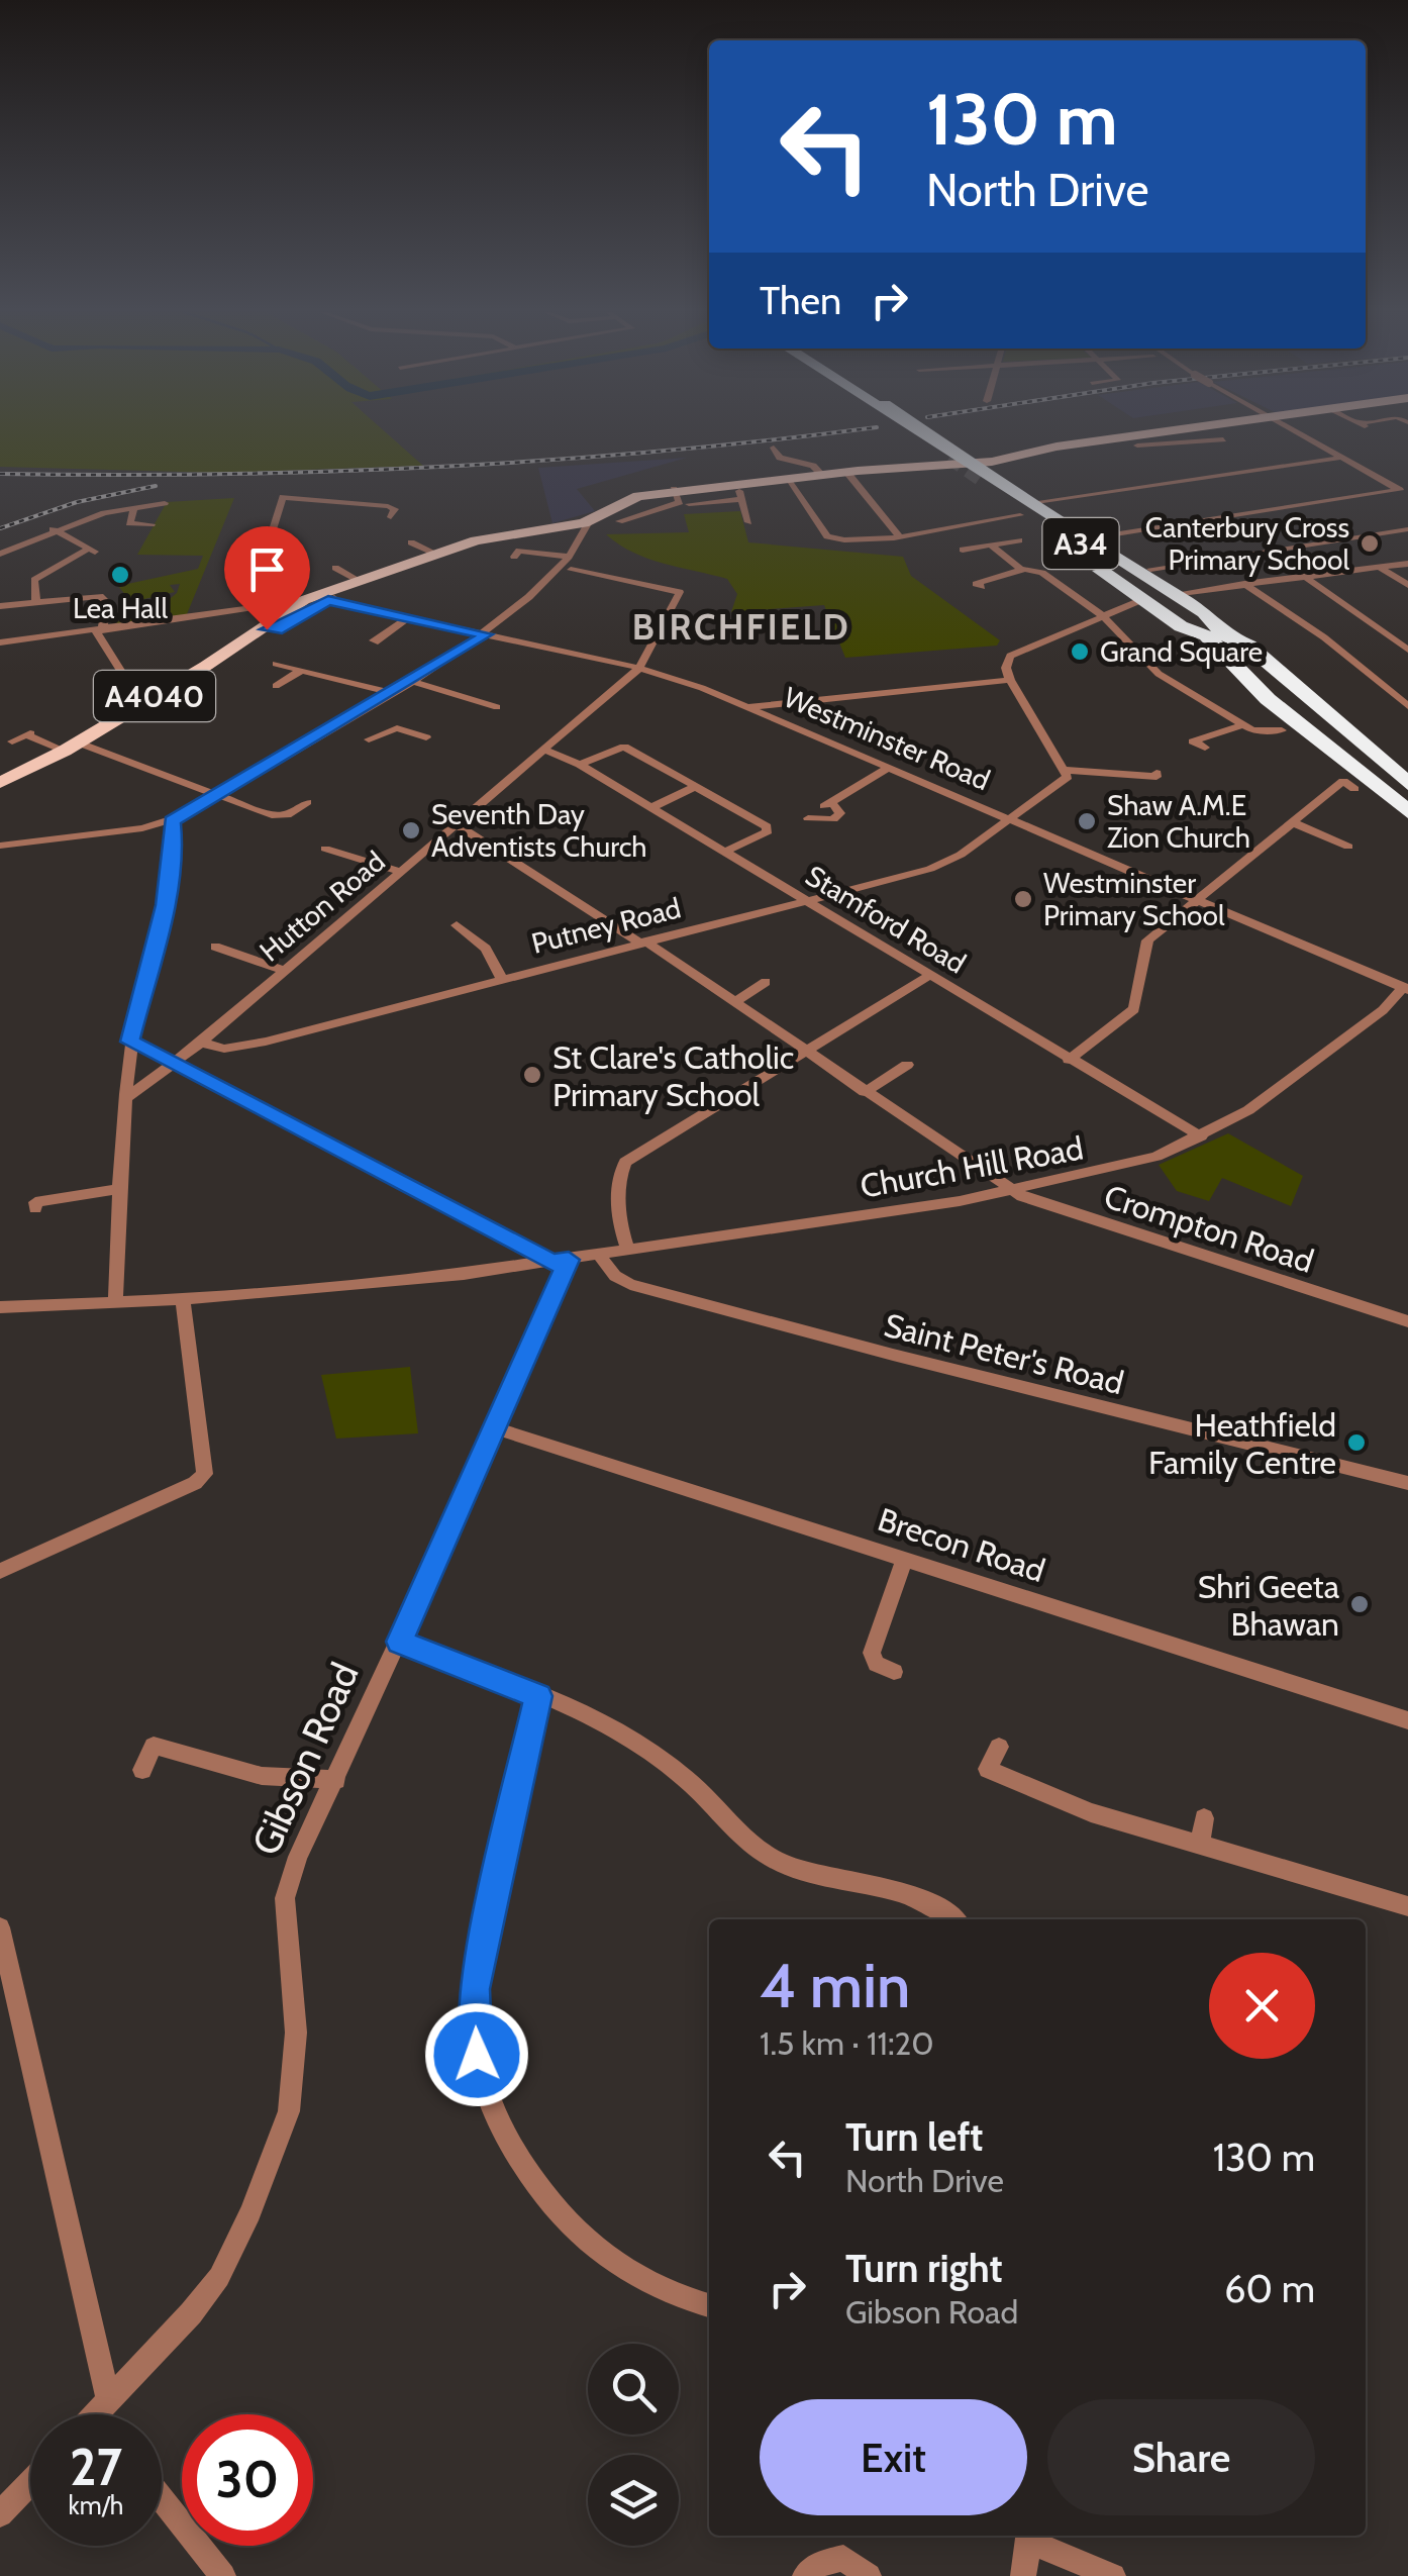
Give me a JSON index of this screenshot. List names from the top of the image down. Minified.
{"streets":{"highway":["A34"],"main road":["A4040"],"street":["Westminster Road","Hutton Road","Stamford Road","Putney Road","Church Hill Road","Crompton Road","Saint Peter's Road","Brecon Road","Gibson Road"]},"crossings":[["A34","A4040"],["Westminster Road","Hutton Road"],["Westminster Road","Putney Road"],["Westminster Road","Church Hill Road"],["Hutton Road","Stamford Road"],["Hutton Road","Putney Road"],["Hutton Road","Crompton Road"],["Stamford Road","Putney Road"],["Stamford Road","Church Hill Road"],["Putney Road","Crompton Road"],["Church Hill Road","Crompton Road"],["Church Hill Road","Saint Peter's Road"],["Church Hill Road","Gibson Road"],["Brecon Road","Gibson Road"]],"districts":["BIRCHFIELD"],"places":["Canterbury Cross Primary School","Lea Hall","Grand Square","Shaw A.M.E Zion Church","Seventh Day Adventists Church","Westminster Primary School","St Clare's Catholic Primary School","Heathfield Family Centre","Shri Geeta Bhawan"],"page":{"turn":["130 m","North Drive"],"then":"Then","heading":["4 min","1.5 km · 11:20"],"list":[{"name":"Turn left","note":"North Drive","value":"130 m"},{"name":"Turn right","note":"Gibson Road","value":"60 m"}],"buttons":["Exit","Share"],"speed":"27 km/h","limit":"30"}}
